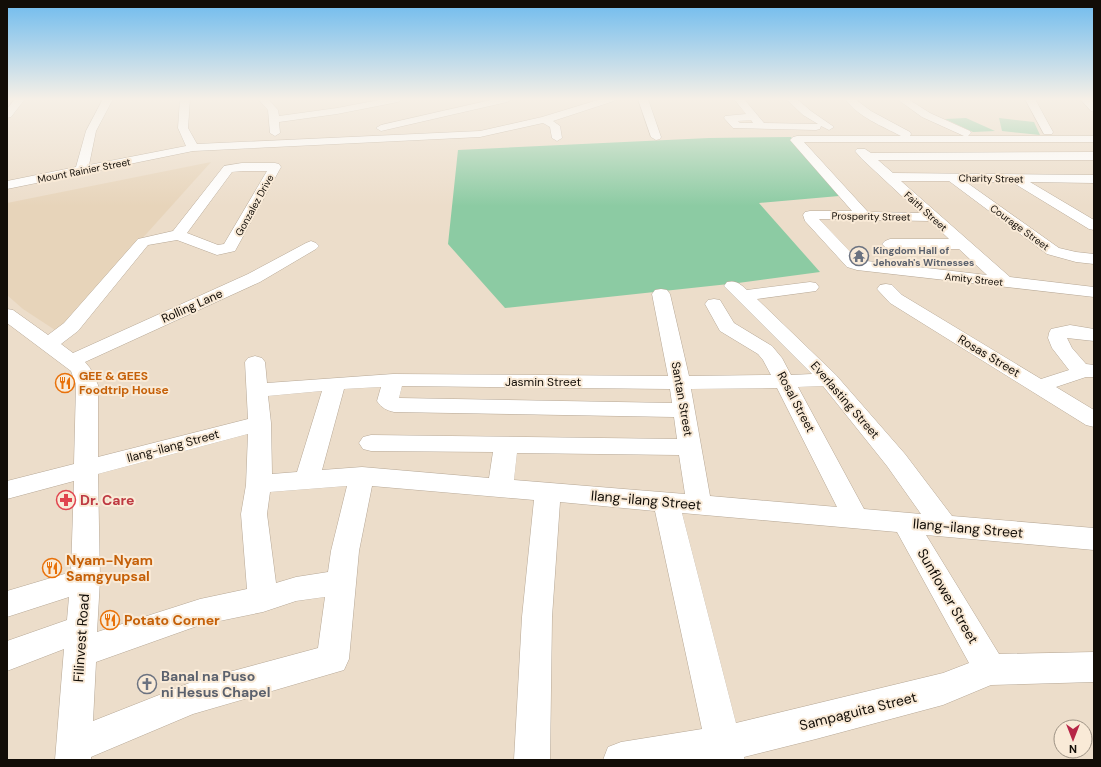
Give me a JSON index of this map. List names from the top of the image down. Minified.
{"streets":{"street":["Mount Rainier Street","Charity Street","Gonzalez Drive","Faith Street","Prosperity Street","Courage Street","Amity Street","Rolling Lane","Rosas Street","Jasmin Street","Santan Street","Everlasting Street","Rosal Street","Ilang-ilang Street","Sunflower Street","Filinvest Road","Sampaguita Street"]},"crossings":[["Charity Street","Faith Street"],["Charity Street","Courage Street"],["Faith Street","Prosperity Street"],["Faith Street","Amity Street"],["Prosperity Street","Amity Street"],["Rolling Lane","Filinvest Road"],["Jasmin Street","Santan Street"],["Jasmin Street","Everlasting Street"],["Jasmin Street","Rosal Street"],["Santan Street","Ilang-ilang Street"],["Everlasting Street","Ilang-ilang Street"],["Rosal Street","Ilang-ilang Street"],["Ilang-ilang Street","Sunflower Street"],["Ilang-ilang Street","Filinvest Road"],["Sunflower Street","Sampaguita Street"]],"places":{"temple":["Kingdom Hall of Jehovah's Witnesses"],"restaurant":["GEE & GEES Foodtrip House","Nyam-Nyam Samgyupsal","Potato Corner"],"pharmacy":["Dr. Care"],"church":["Banal na Puso ni Hesus Chapel"]},"north":"bottom"}
